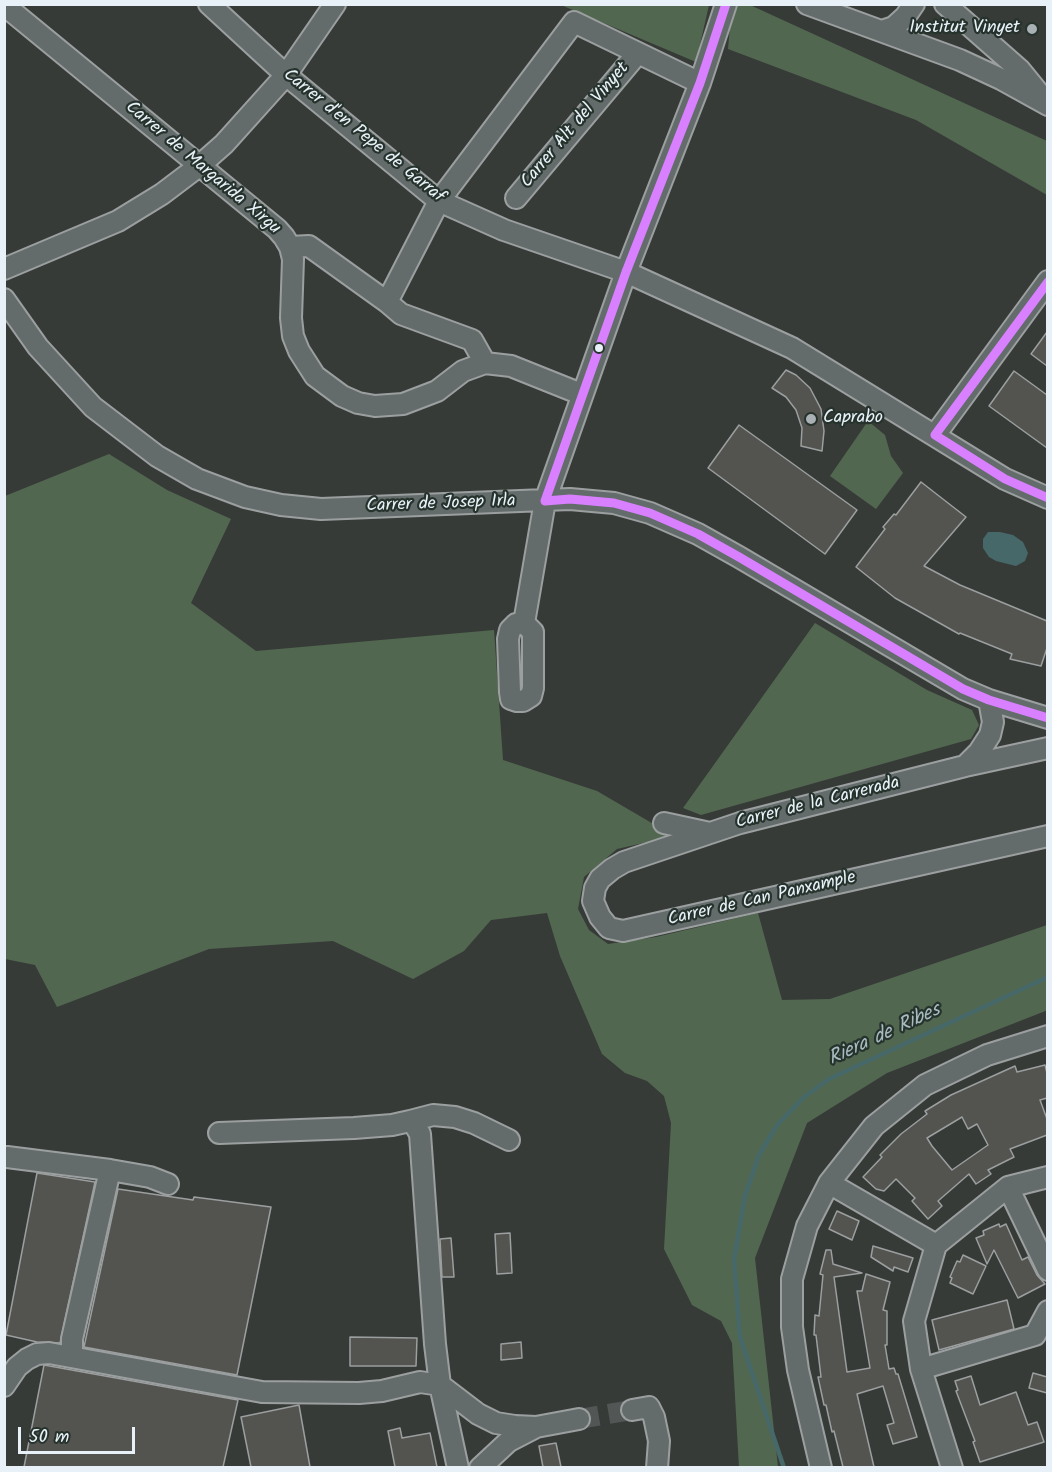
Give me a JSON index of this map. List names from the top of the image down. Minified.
{"streets":{"street":["Carrer Alt del Vinyet","Carrer d'en Pepe de Garraf","Carrer de Margarida Xirgu","Carrer de Josep Irla","Carrer de la Carrerada","Carrer de Can Panxample"]},"crossings":[["Carrer de la Carrerada","Carrer de Can Panxample"]],"water":["Riera de Ribes"],"places":["Institut Vinyet","Caprabo"],"scale_bar":"50 m"}
